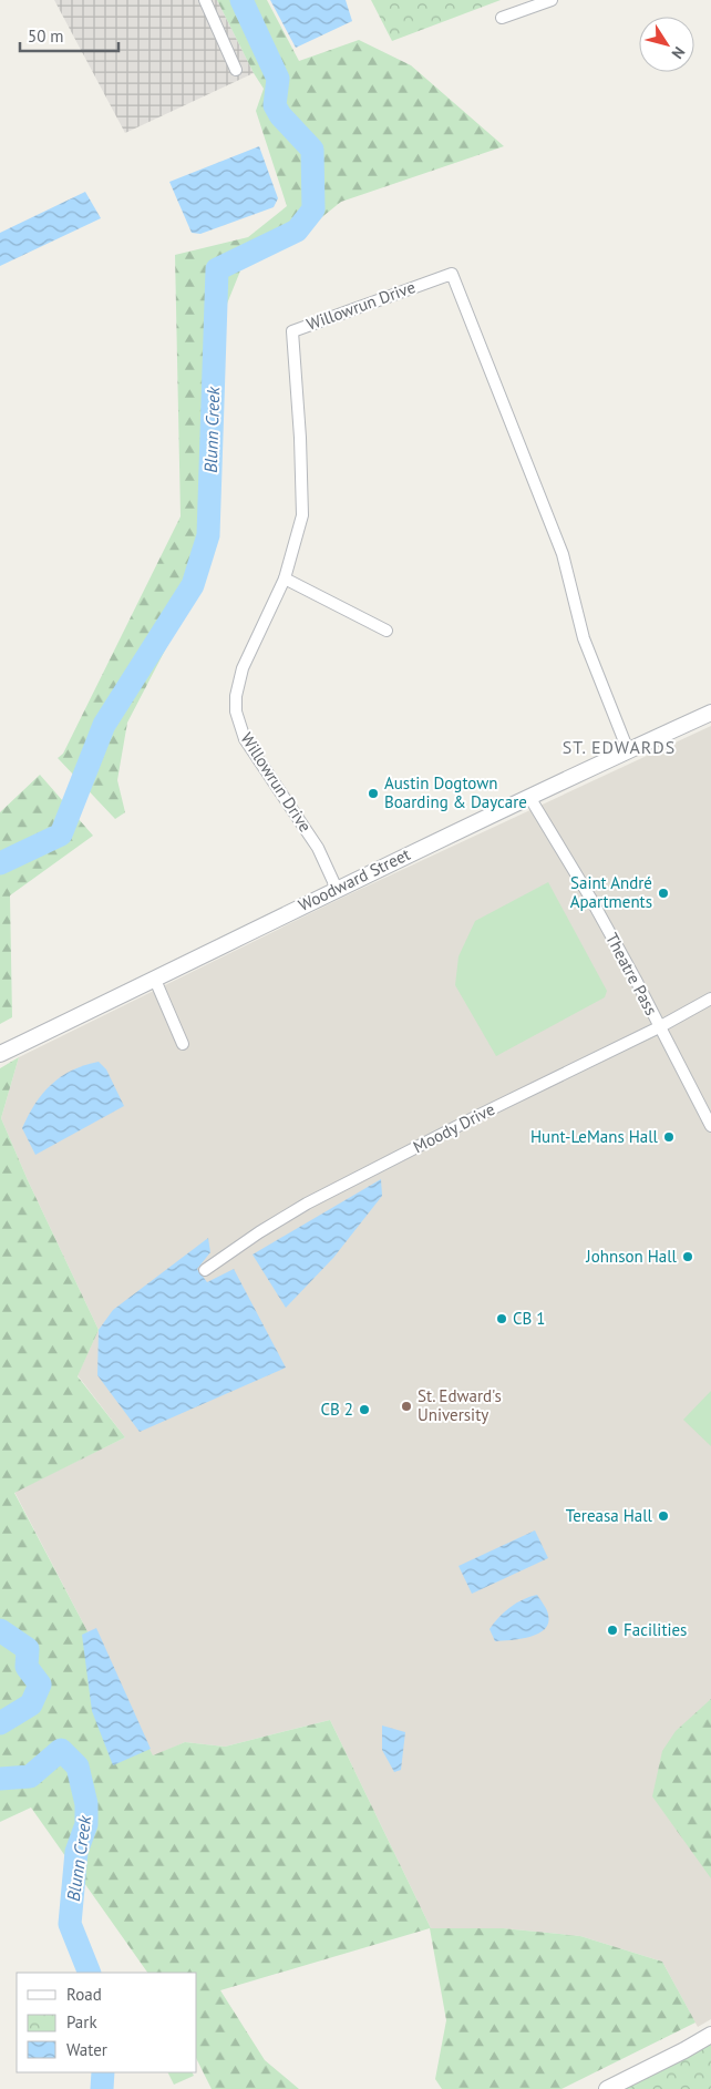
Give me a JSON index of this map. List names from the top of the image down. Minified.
{"streets":{"street":["Willowrun Drive","Woodward Street","Theatre Pass","Moody Drive"]},"crossings":[["Willowrun Drive","Woodward Street"],["Woodward Street","Theatre Pass"],["Theatre Pass","Moody Drive"]],"districts":["ST. EDWARDS"],"water":["Blunn Creek"],"places":["Austin Dogtown Boarding & Daycare","Saint André Apartments","Hunt-LeMans Hall","Johnson Hall","CB 1","St. Edward's University","CB 2","Tereasa Hall","Facilities"],"legend":["Road","Park","Water"],"scale_bar":"50 m","north":"bottom right"}
